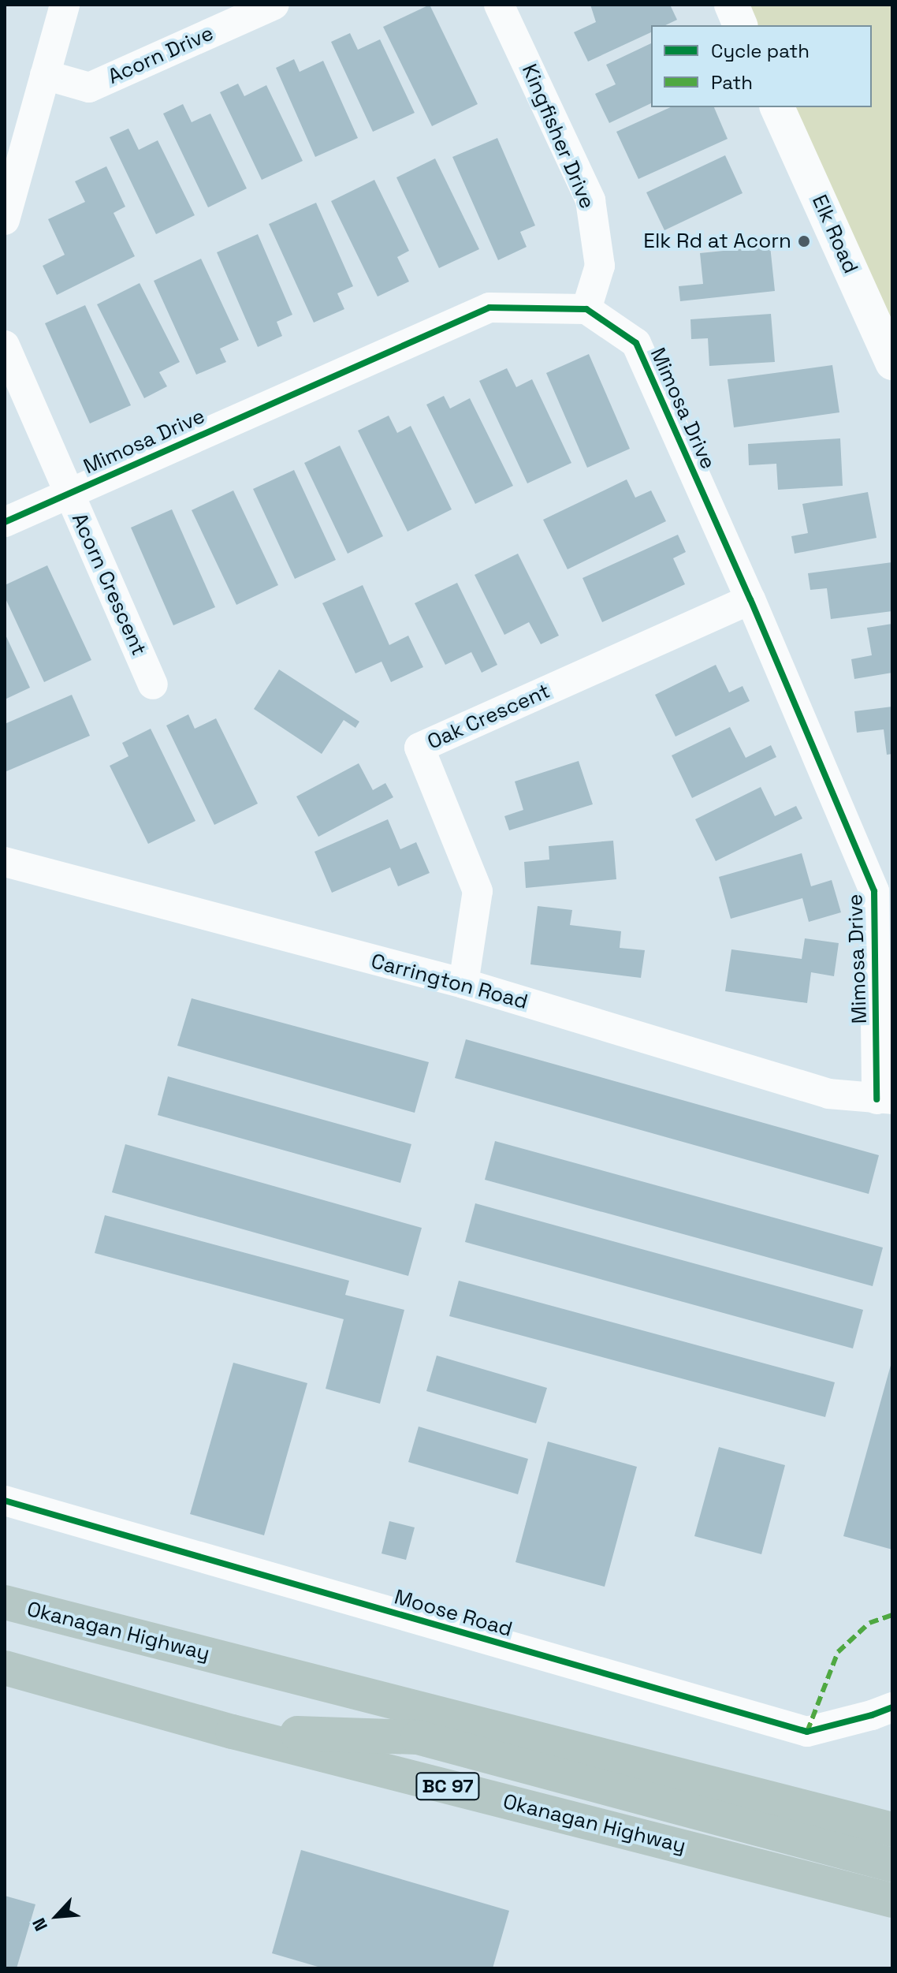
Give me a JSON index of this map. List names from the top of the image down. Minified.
{"streets":{"highway":["Okanagan Highway","BC 97"],"street":["Acorn Drive","Kingfisher Drive","Elk Road","Mimosa Drive","Acorn Crescent","Oak Crescent","Carrington Road","Moose Road"]},"crossings":[["Kingfisher Drive","Mimosa Drive"],["Mimosa Drive","Acorn Crescent"],["Mimosa Drive","Oak Crescent"],["Mimosa Drive","Carrington Road"],["Oak Crescent","Carrington Road"]],"places":["Elk Rd at Acorn"],"legend":["Cycle path","Path"],"north":"bottom left"}
